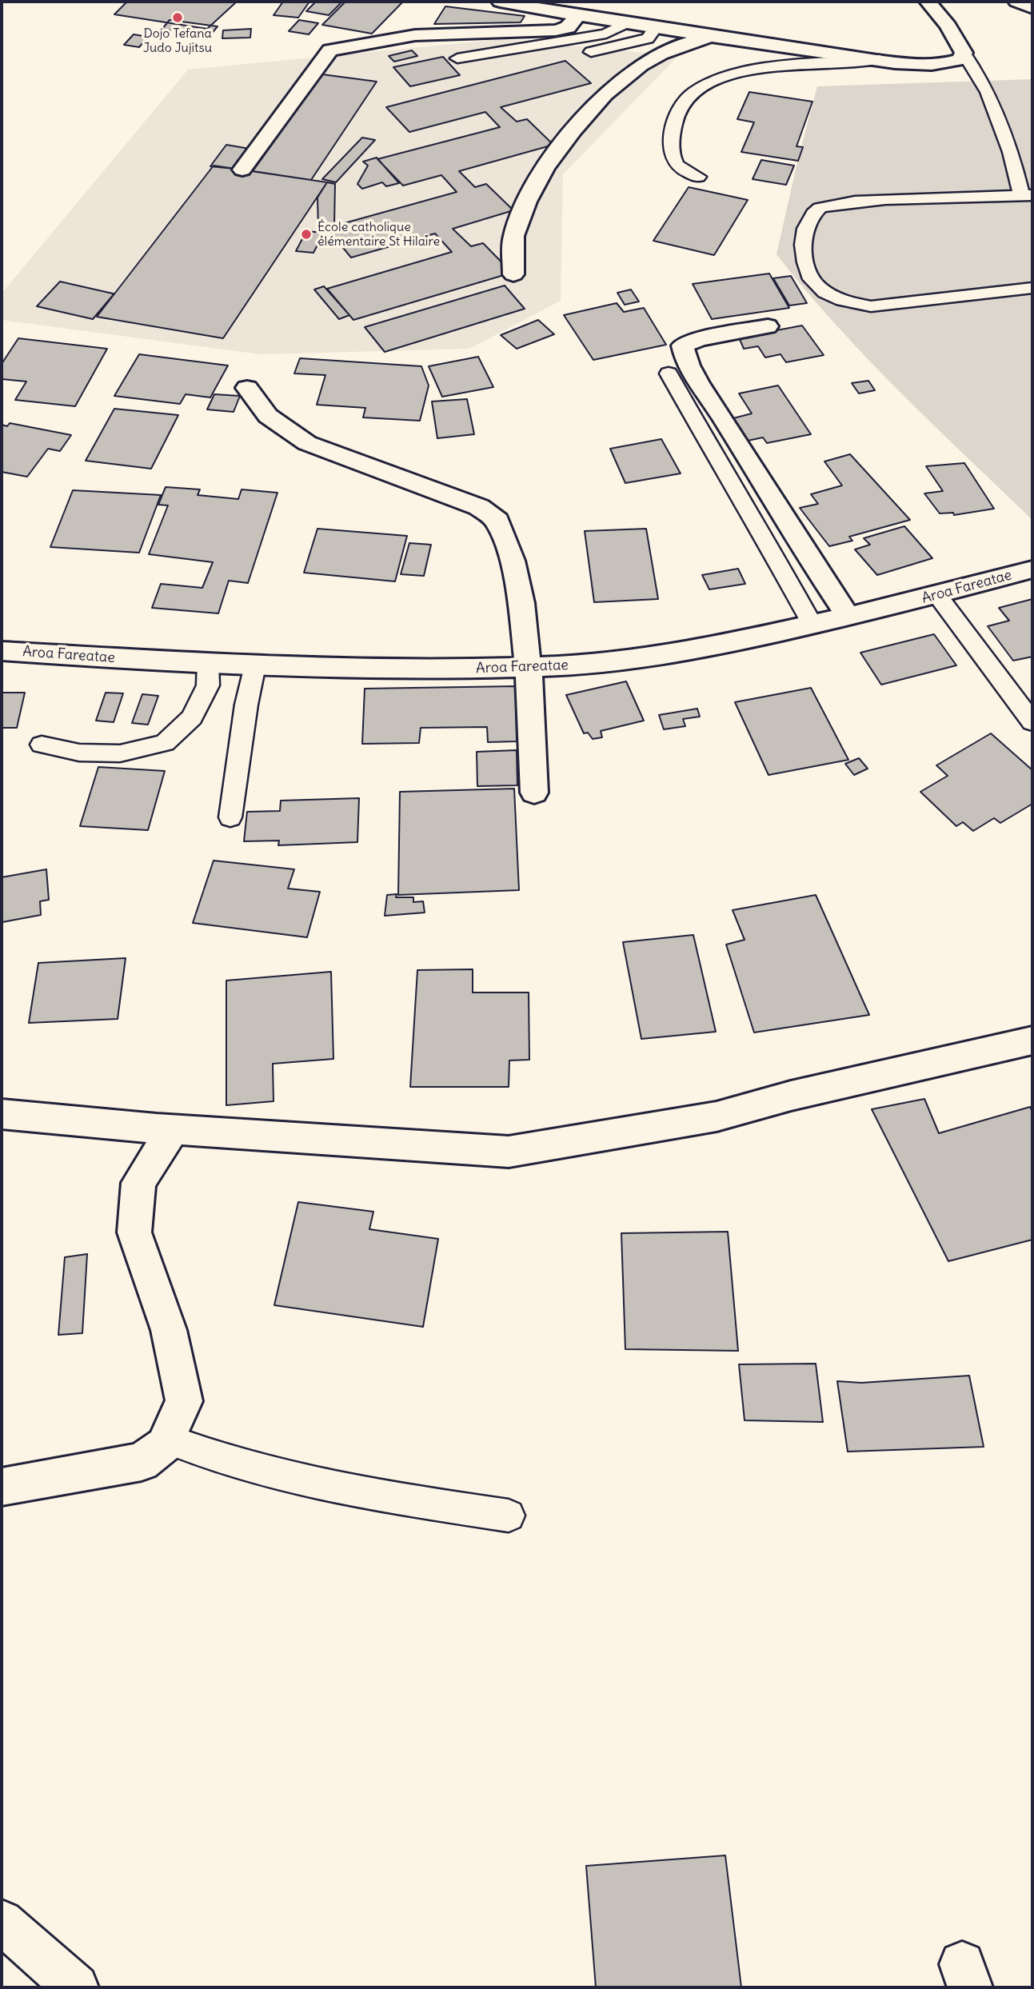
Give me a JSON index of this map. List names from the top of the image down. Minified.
{"streets":{"street":["Aroa Fareatae"]},"places":["Dojo Tefana Judo Jujitsu","École catholique élémentaire St Hilaire"]}
